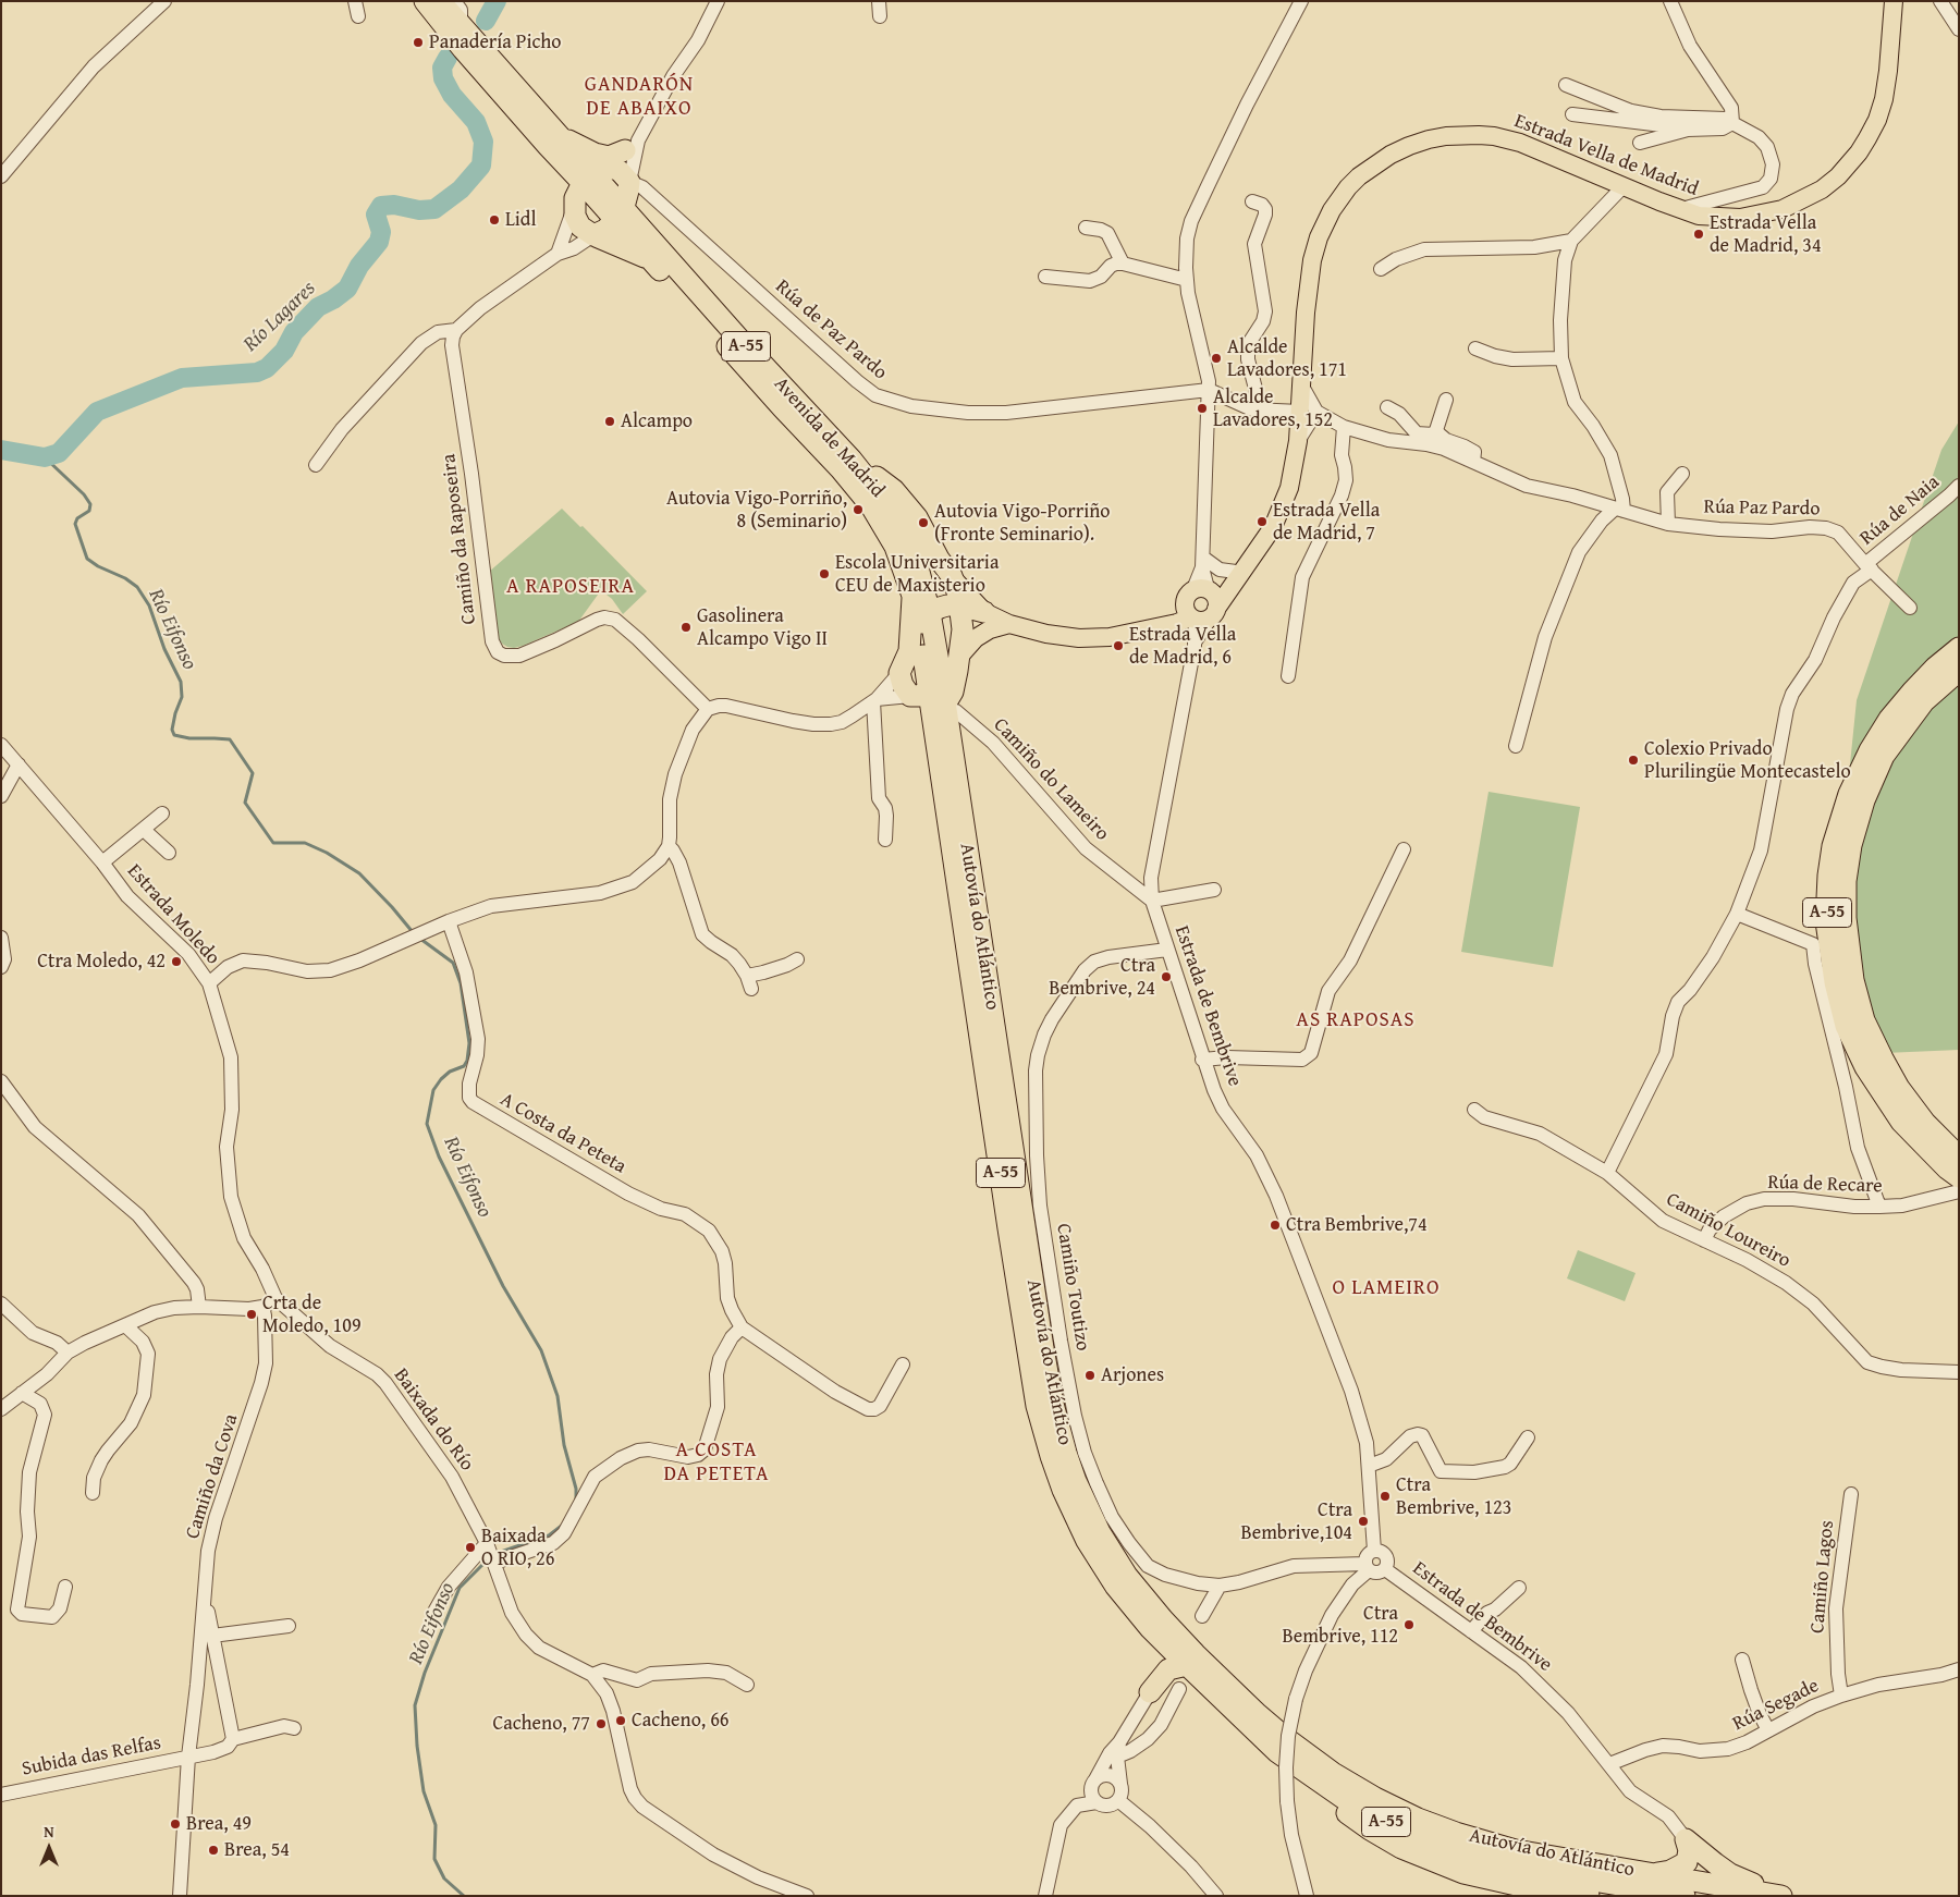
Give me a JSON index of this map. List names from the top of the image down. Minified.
{"streets":{"highway":["A-55","Avenida de Madrid","Autovía do Atlántico"],"main road":["Estrada Vella de Madrid"],"street":["Rúa de Paz Pardo","Rúa Paz Pardo","Rúa de Naia","Camiño da Raposeira","Camiño do Lameiro","Estrada Moledo","Estrada de Bembrive","A Costa da Peteta","Rúa de Recare","Camiño Loureiro","Camiño Toutizo","Baixada do Río","Camiño da Cova","Camiño Lagos","Rúa Segade","Subida das Relfas"]},"crossings":[["Estrada Vella de Madrid","Rúa Paz Pardo"],["Estrada Vella de Madrid","Estrada de Bembrive"],["Rúa de Paz Pardo","Avenida de Madrid"],["Avenida de Madrid","Autovía do Atlántico"],["Rúa Paz Pardo","Rúa de Naia"],["Rúa de Naia","Camiño Loureiro"],["Camiño do Lameiro","Autovía do Atlántico"],["Camiño do Lameiro","Estrada de Bembrive"],["Estrada Moledo","Baixada do Río"],["Estrada de Bembrive","Camiño Toutizo"],["Estrada de Bembrive","Rúa Segade"],["Rúa de Recare","Camiño Loureiro"],["Camiño da Cova","Subida das Relfas"],["Camiño Lagos","Rúa Segade"]],"districts":["GANDARÓN DE ABAIXO","A RAPOSEIRA","AS RAPOSAS","O LAMEIRO","A COSTA DA PETETA"],"water":["Río Lagares","Río Eifonso"],"places":["Panadería Picho","Lidl","Estrada Vella de Madrid, 34","Alcalde Lavadores, 171","Alcalde Lavadores, 152","Alcampo","Autovia Vigo-Porriño, 8 (Seminario)","Estrada Vella de Madrid, 7","Autovia Vigo-Porriño (Fronte Seminario).","Escola Universitaria CEU de Maxisterio","Gasolinera Alcampo Vigo II","Estrada Vella de Madrid, 6","Colexio Privado Plurilingüe Montecastelo","Ctra Moledo, 42","Ctra Bembrive, 24","Ctra Bembrive,74","Crta de Moledo, 109","Arjones","Ctra Bembrive, 123","Ctra Bembrive,104","Baixada O RIO, 26","Ctra Bembrive, 112","Cacheno, 66","Cacheno, 77","Brea, 49","Brea, 54"],"north":"top"}
